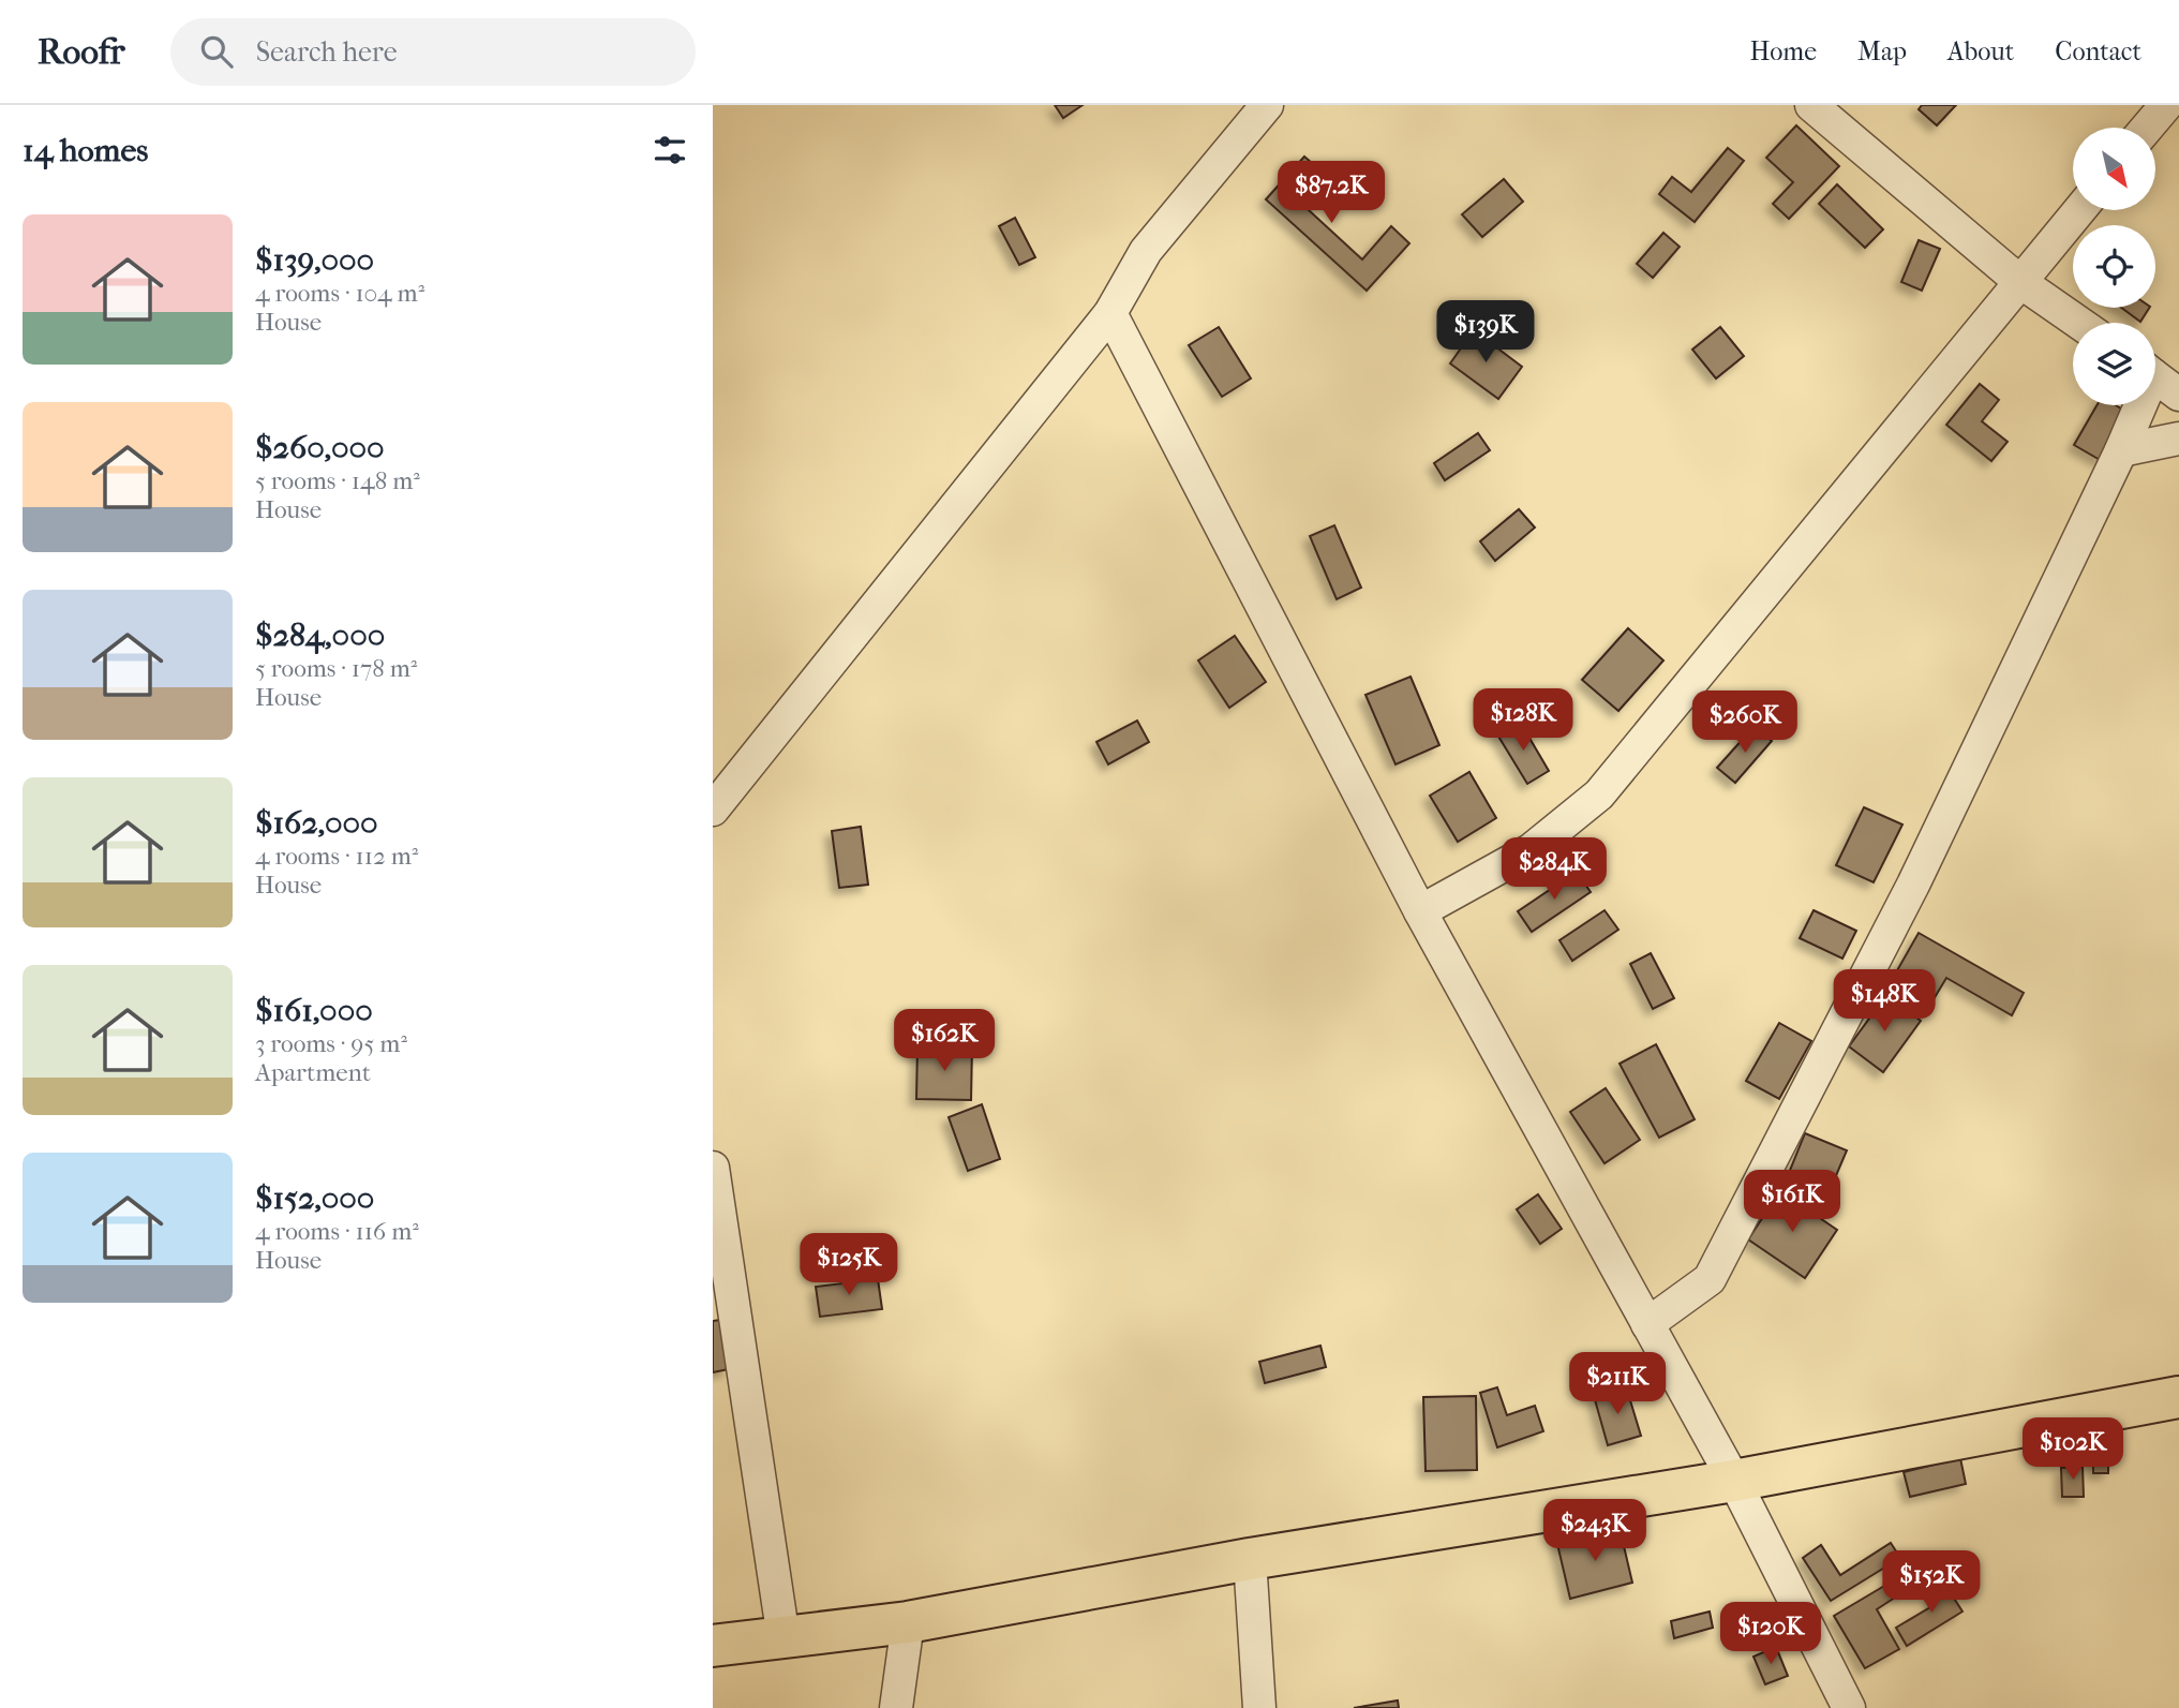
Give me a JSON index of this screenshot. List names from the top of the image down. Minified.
{"north":"bottom right","page":{"header":"Roofr","search":"Search here","nav":["Home","Map","About","Contact"],"heading":"14 homes","price":["$87.2K","$139K","$128K","$260K","$284K","$148K","$162K","$161K","$125K","$211K","$102K","$243K","$152K","$120K"],"list":[{"name":"$139,000","note":"4 rooms · 104 m² · House"},{"name":"$260,000","note":"5 rooms · 148 m² · House"},{"name":"$284,000","note":"5 rooms · 178 m² · House"},{"name":"$162,000","note":"4 rooms · 112 m² · House"},{"name":"$161,000","note":"3 rooms · 95 m² · Apartment"},{"name":"$152,000","note":"4 rooms · 116 m² · House"}]}}
